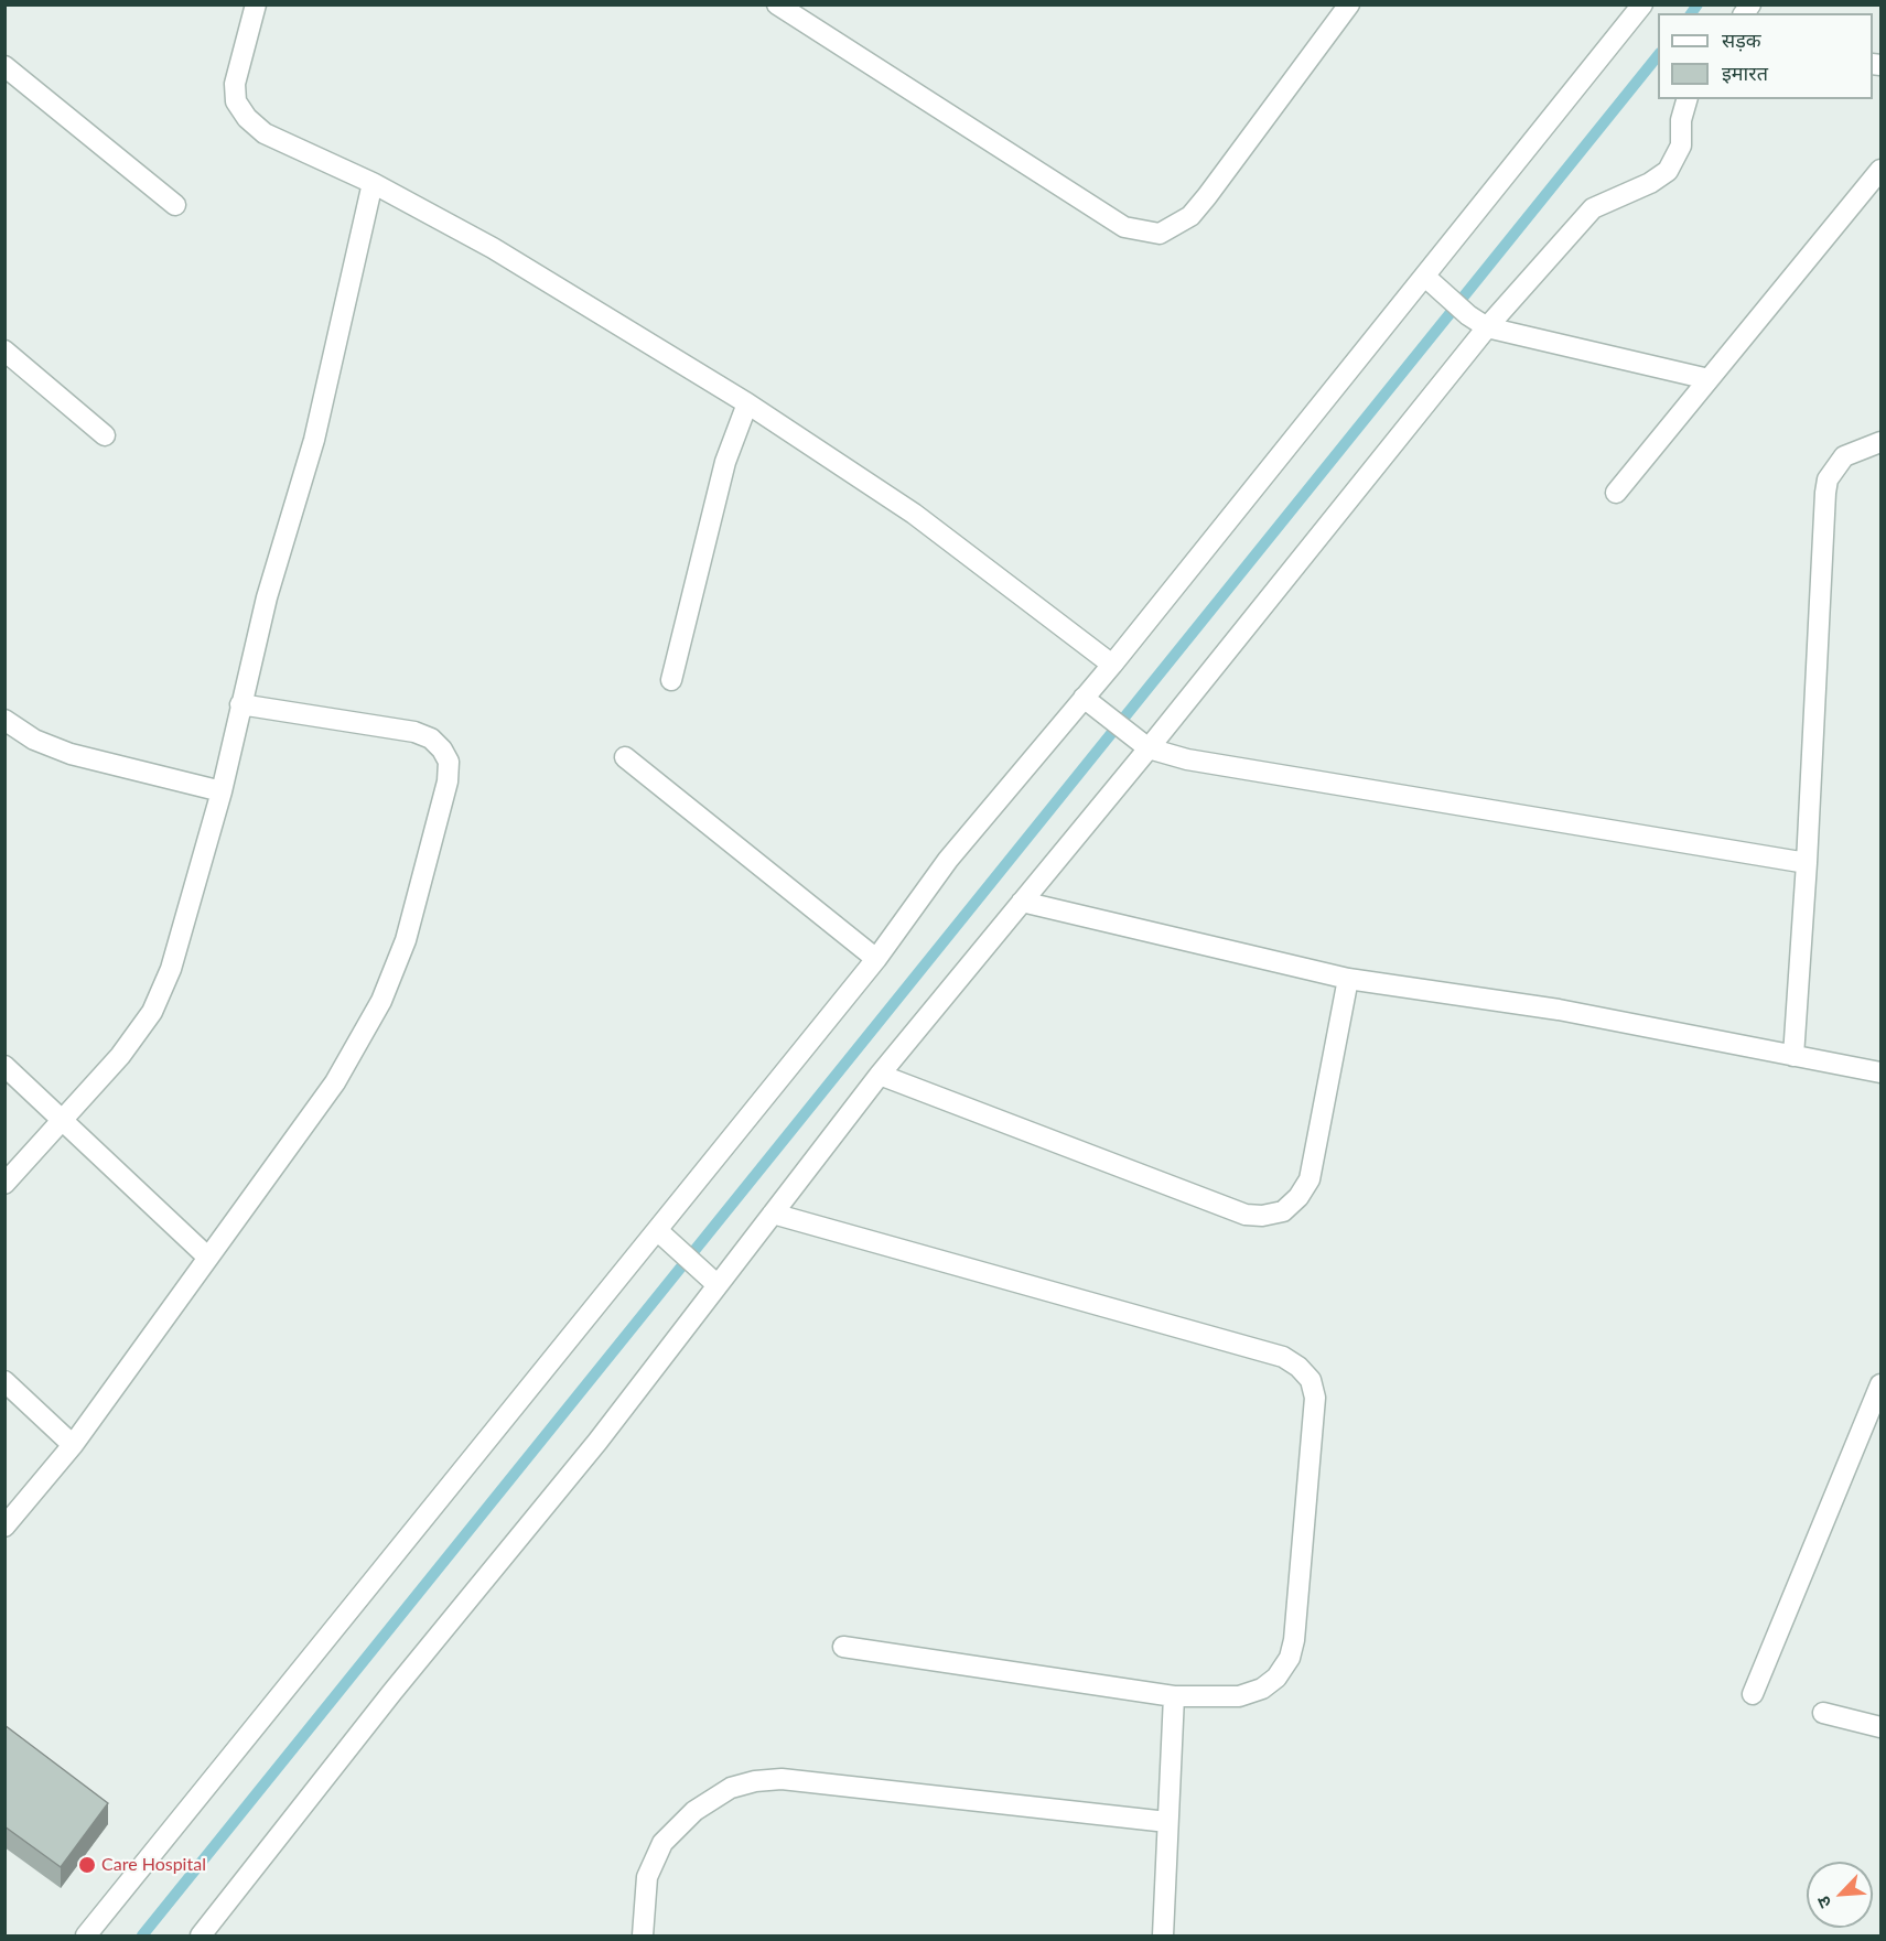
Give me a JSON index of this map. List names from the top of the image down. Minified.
{"places":["Care Hospital"],"legend":["सड़क","इमारत"],"north":"bottom left"}
